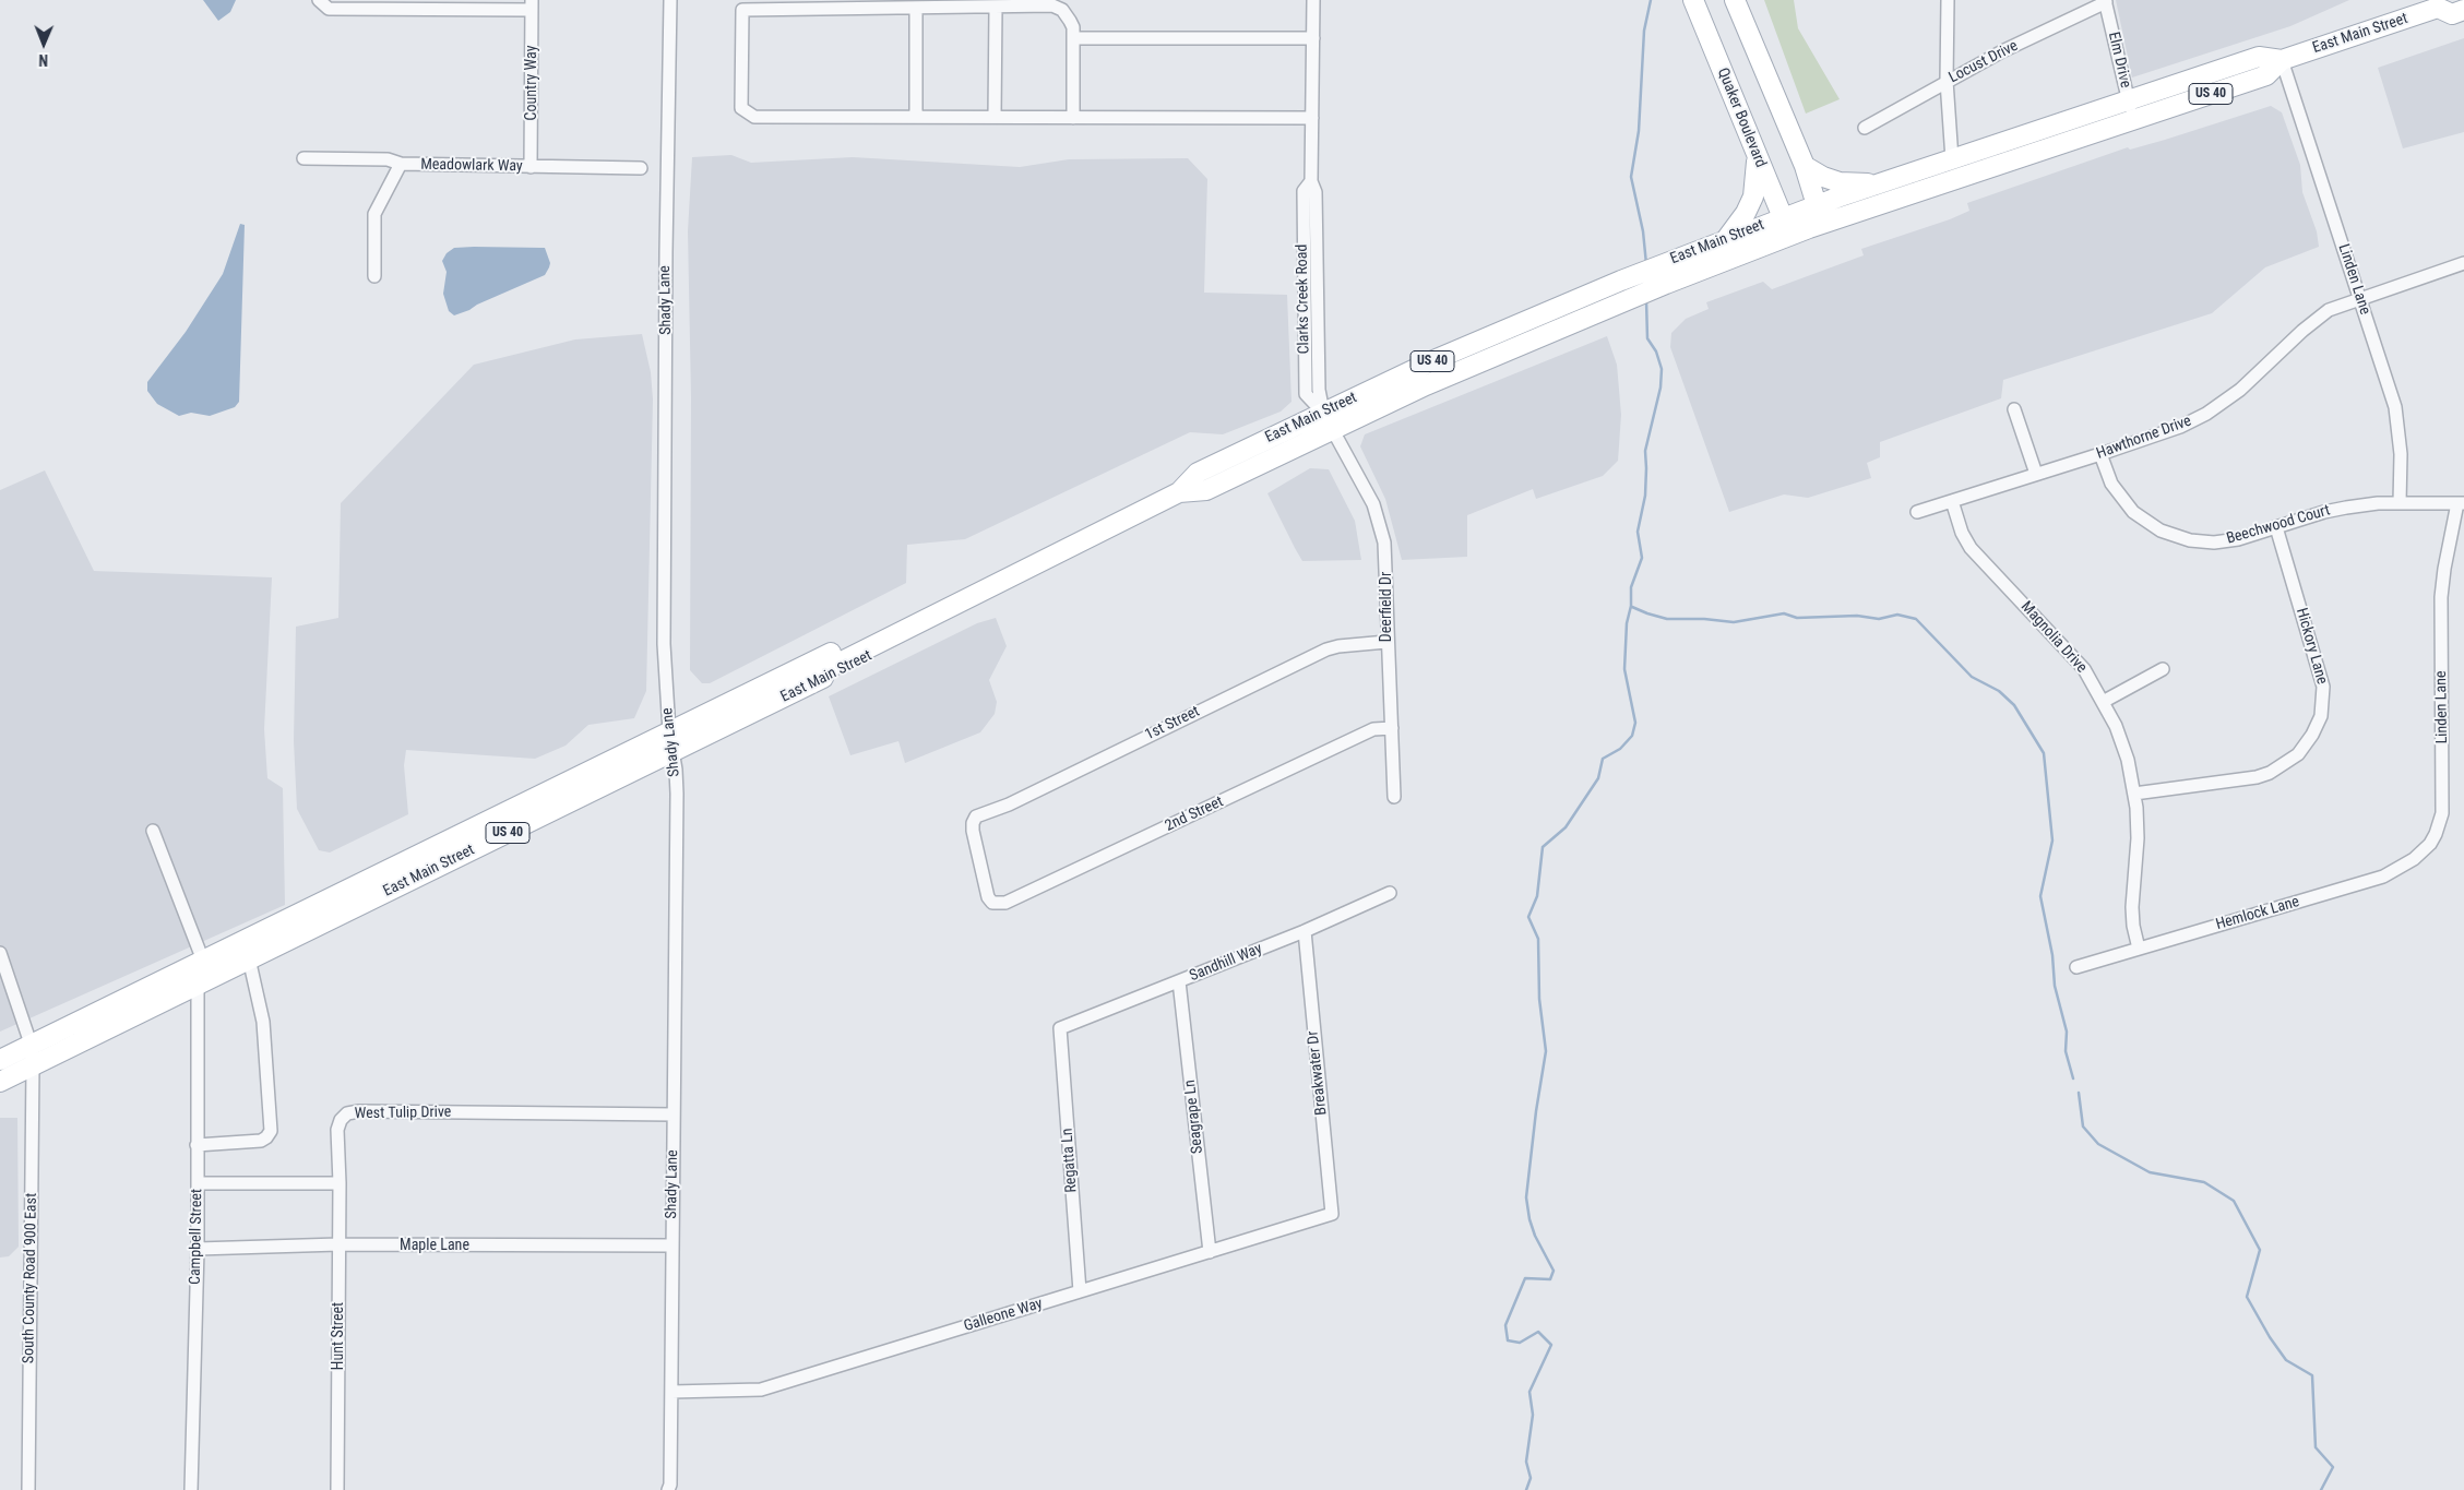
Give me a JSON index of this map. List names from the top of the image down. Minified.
{"streets":{"main road":["East Main Street","US 40","Quaker Boulevard"],"street":["Elm Drive","Locust Drive","Country Way","Meadowlark Way","Linden Lane","Clarks Creek Road","Shady Lane","Hawthorne Drive","Beechwood Court","Deerfield Dr","Magnolia Drive","Hickory Lane","1st Street","2nd Street","Hemlock Lane","Sandhill Way","Breakwater Dr","West Tulip Drive","Seagrape Ln","Regatta Ln","Campbell Street","Maple Lane","South County Road 900 East","Galleone Way","Hunt Street"]},"crossings":[["East Main Street","Elm Drive"],["East Main Street","Quaker Boulevard"],["East Main Street","Linden Lane"],["East Main Street","Clarks Creek Road"],["East Main Street","Shady Lane"],["East Main Street","Deerfield Dr"],["East Main Street","Campbell Street"],["East Main Street","South County Road 900 East"],["Elm Drive","Locust Drive"],["Country Way","Meadowlark Way"],["Linden Lane","Hawthorne Drive"],["Linden Lane","Beechwood Court"],["Linden Lane","Hemlock Lane"],["Clarks Creek Road","Deerfield Dr"],["Shady Lane","West Tulip Drive"],["Shady Lane","Maple Lane"],["Shady Lane","Galleone Way"],["Hawthorne Drive","Beechwood Court"],["Hawthorne Drive","Magnolia Drive"],["Beechwood Court","Hickory Lane"],["Deerfield Dr","1st Street"],["Deerfield Dr","2nd Street"],["Magnolia Drive","Hickory Lane"],["Magnolia Drive","Hemlock Lane"],["1st Street","2nd Street"],["Sandhill Way","Breakwater Dr"],["Sandhill Way","Seagrape Ln"],["Sandhill Way","Regatta Ln"],["Breakwater Dr","Galleone Way"],["West Tulip Drive","Hunt Street"],["Seagrape Ln","Galleone Way"],["Regatta Ln","Galleone Way"],["Campbell Street","Maple Lane"],["Maple Lane","Hunt Street"]],"north":"bottom"}
